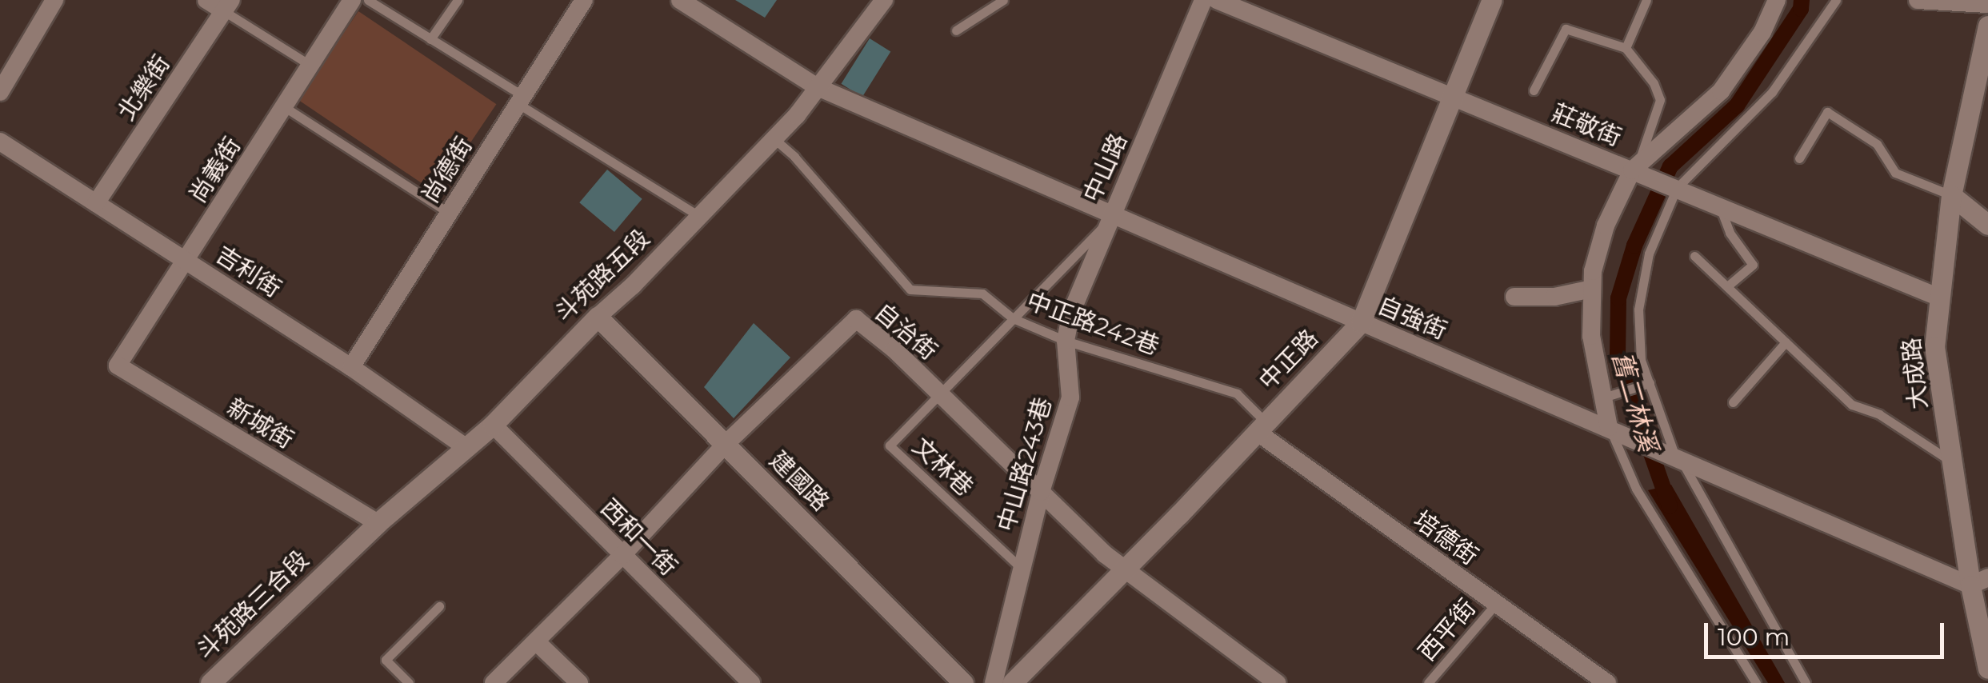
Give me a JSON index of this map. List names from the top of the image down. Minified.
{"streets":{"main road":["斗苑路五段","中正路","大成路","建國路","斗苑路三合段"],"street":["北樂街","莊敬街","中山路","尚義街","尚德街","吉利街","自強街","自治街","新城街","中山路243巷","西和一街","培德街"],"lane":["中正路242巷","文林巷","西平街"]},"crossings":[["北樂街","吉利街"],["莊敬街","中正路"],["莊敬街","大成路"],["中山路","自強街"],["中山路","中正路242巷"],["中山路","自治街"],["中山路","中山路243巷"],["中山路","文林巷"],["尚義街","吉利街"],["尚義街","新城街"],["尚德街","吉利街"],["吉利街","斗苑路五段"],["斗苑路五段","自強街"],["斗苑路五段","中正路242巷"],["斗苑路五段","新城街"],["斗苑路五段","建國路"],["斗苑路五段","西和一街"],["斗苑路五段","斗苑路三合段"],["自強街","中正路"],["自強街","大成路"],["自強街","中山路243巷"],["中正路242巷","中正路"],["中正路242巷","中山路243巷"],["中正路242巷","培德街"],["自治街","中正路"],["自治街","中山路243巷"],["自治街","文林巷"],["自治街","建國路"],["自治街","西和一街"],["中正路","培德街"],["中山路243巷","文林巷"],["培德街","西平街"]],"water":["舊二林溪"],"scale_bar":"100 m"}
